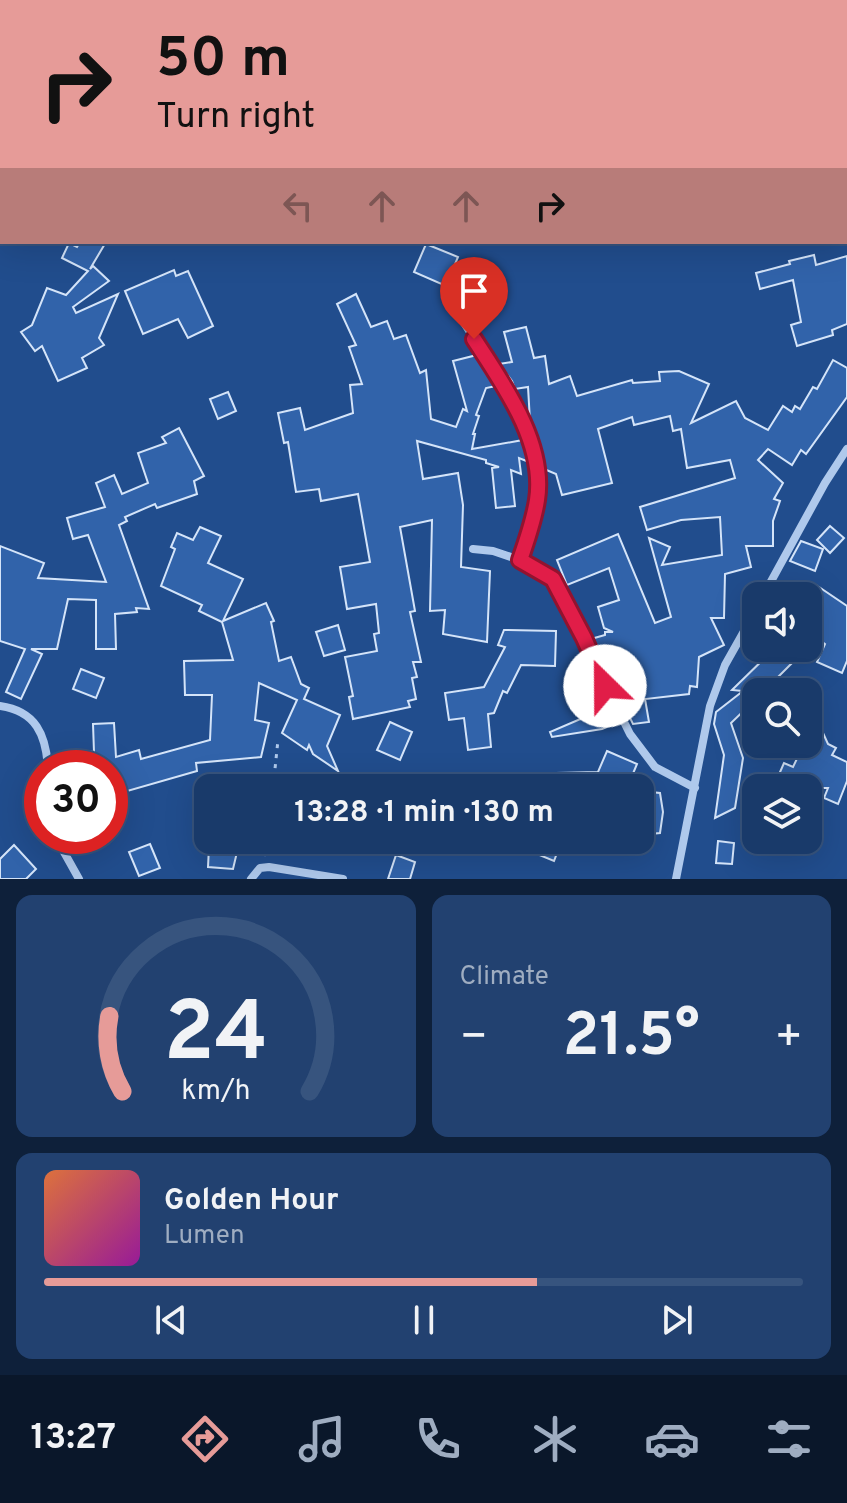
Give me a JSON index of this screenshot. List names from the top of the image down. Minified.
{"page":{"turn":["50 m","Turn right"],"limit":"30","trip":"13:28 · 1 min · 130 m","tile":"Climate","heat":["−","21.5°","+"],"song":["Golden Hour","Lumen"],"tabs":"13:27","gauge":["24","km/h"]}}
